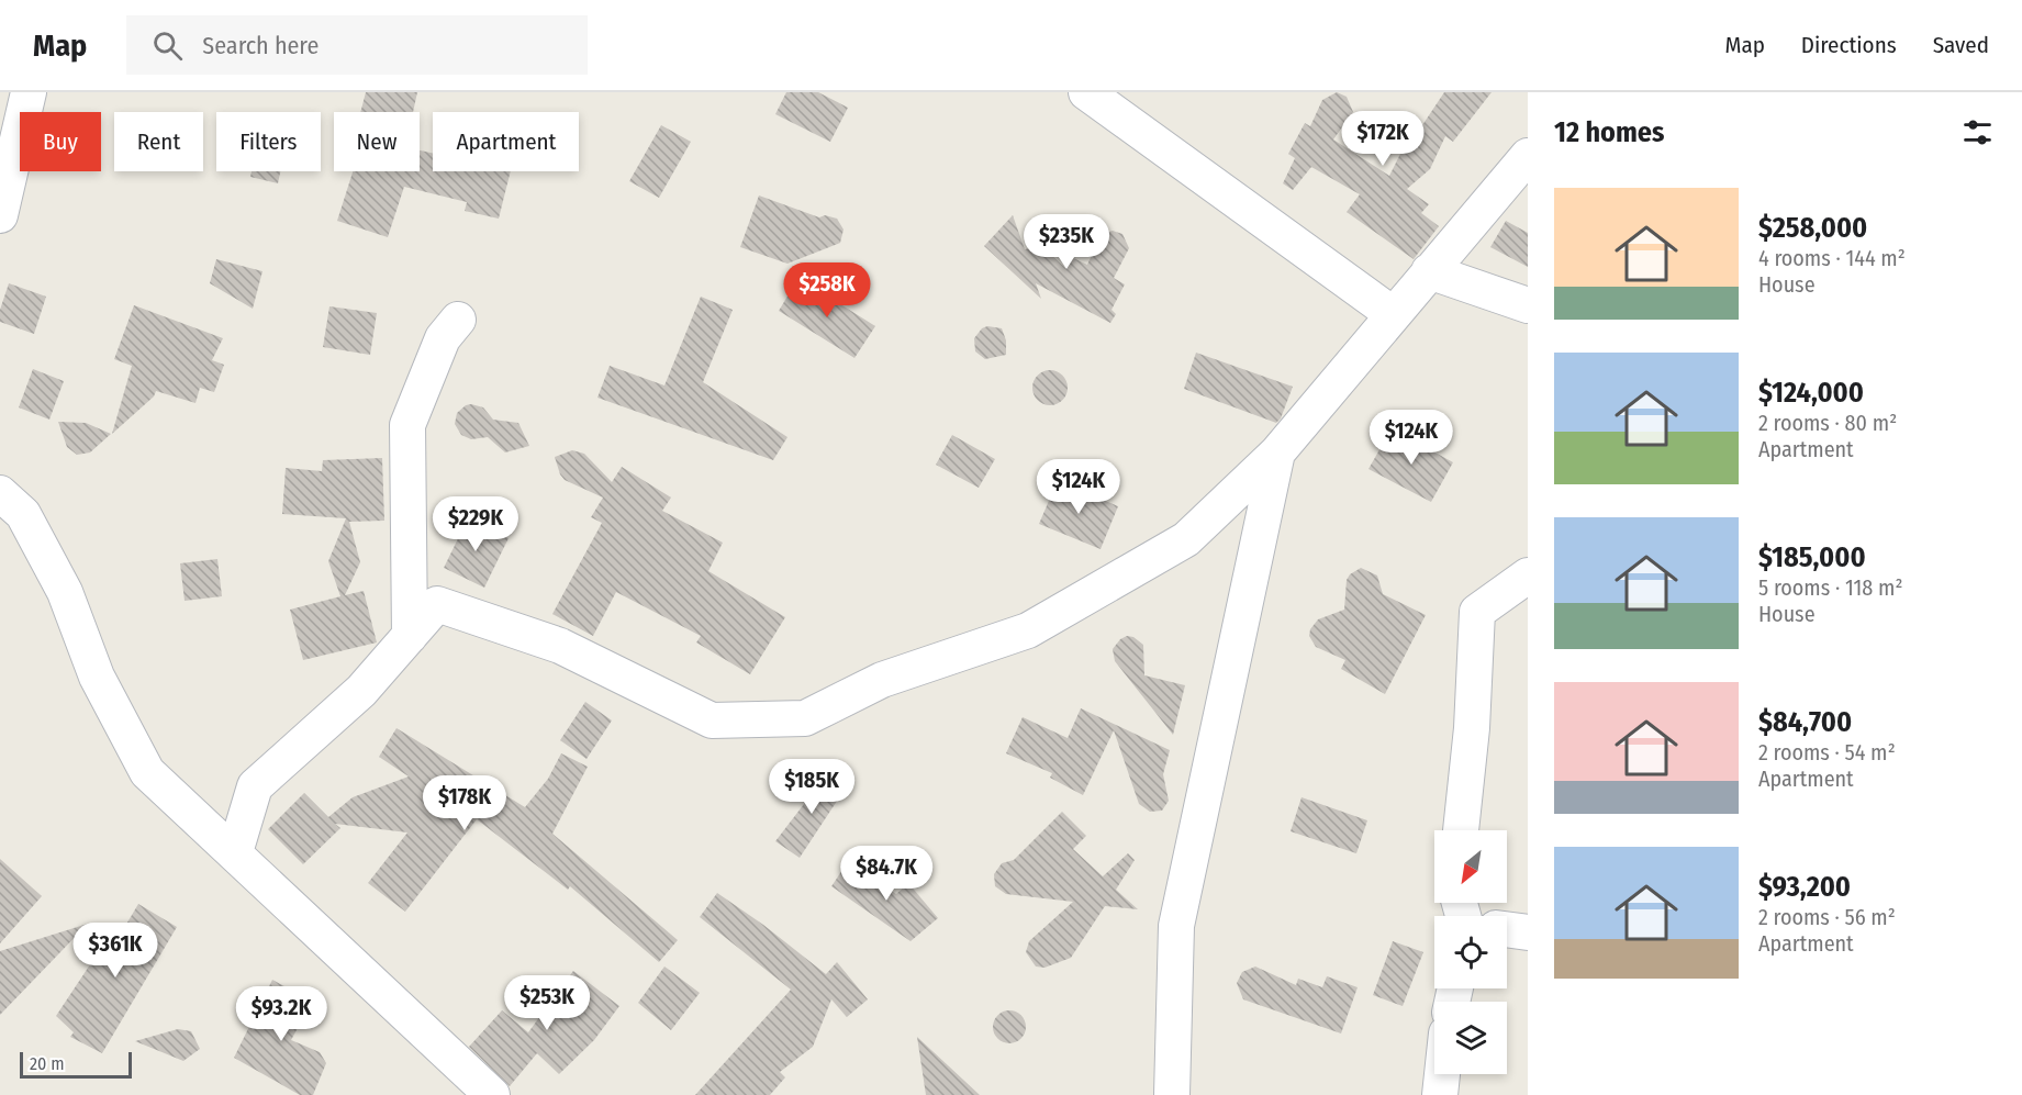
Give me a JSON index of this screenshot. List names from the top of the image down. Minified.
{"scale_bar":"20 m","north":"bottom left","page":{"header":"Map","search":"Search here","nav":["Map","Directions","Saved"],"heading":"12 homes","price":["$172K","$235K","$258K","$124K","$124K","$229K","$185K","$178K","$84.7K","$361K","$253K","$93.2K"],"chip":["Buy","Rent","Filters","New","Apartment"],"list":[{"name":"$258,000","note":"4 rooms · 144 m² · House"},{"name":"$124,000","note":"2 rooms · 80 m² · Apartment"},{"name":"$185,000","note":"5 rooms · 118 m² · House"},{"name":"$84,700","note":"2 rooms · 54 m² · Apartment"},{"name":"$93,200","note":"2 rooms · 56 m² · Apartment"}],"scale":"20 m"}}
